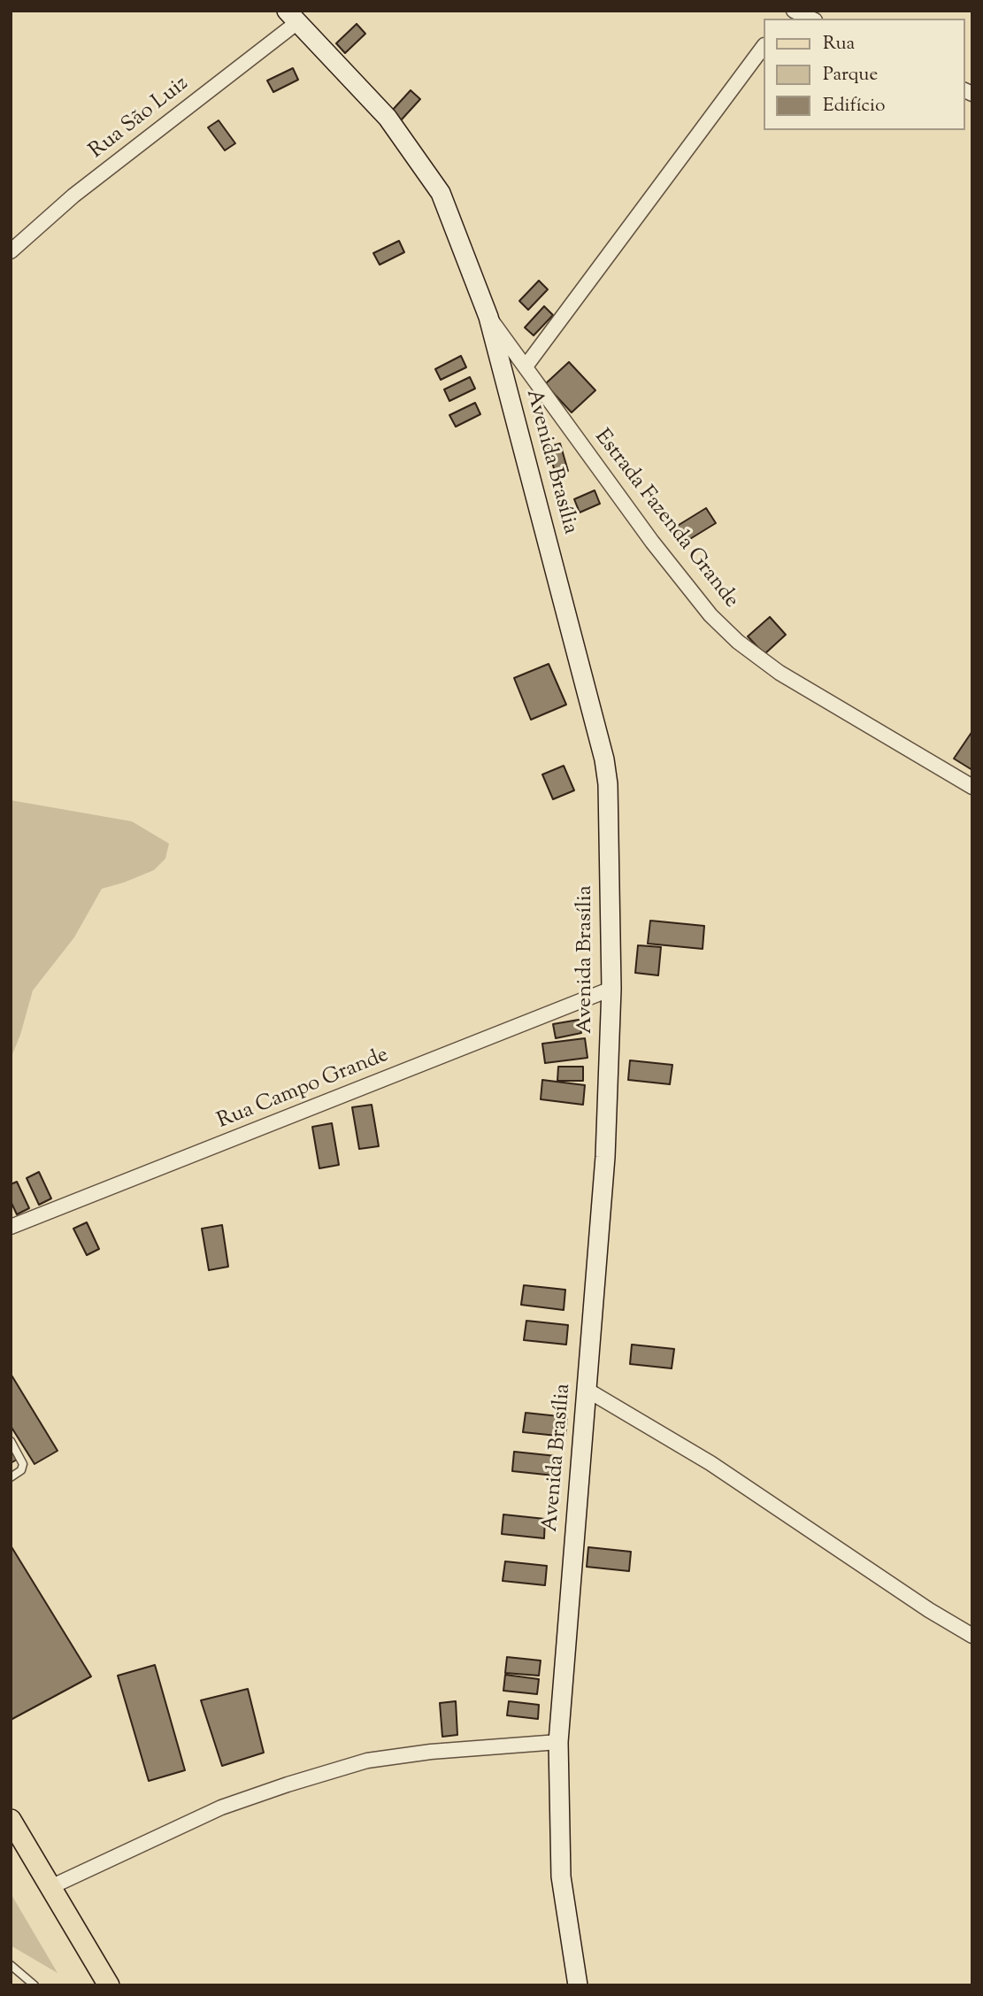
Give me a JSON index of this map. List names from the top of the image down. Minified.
{"streets":{"main road":["Avenida Brasília"],"street":["Rua São Luiz","Estrada Fazenda Grande","Rua Campo Grande"]},"crossings":[["Rua São Luiz","Avenida Brasília"],["Avenida Brasília","Estrada Fazenda Grande"],["Avenida Brasília","Rua Campo Grande"]],"legend":["Rua","Parque","Edifício"]}
